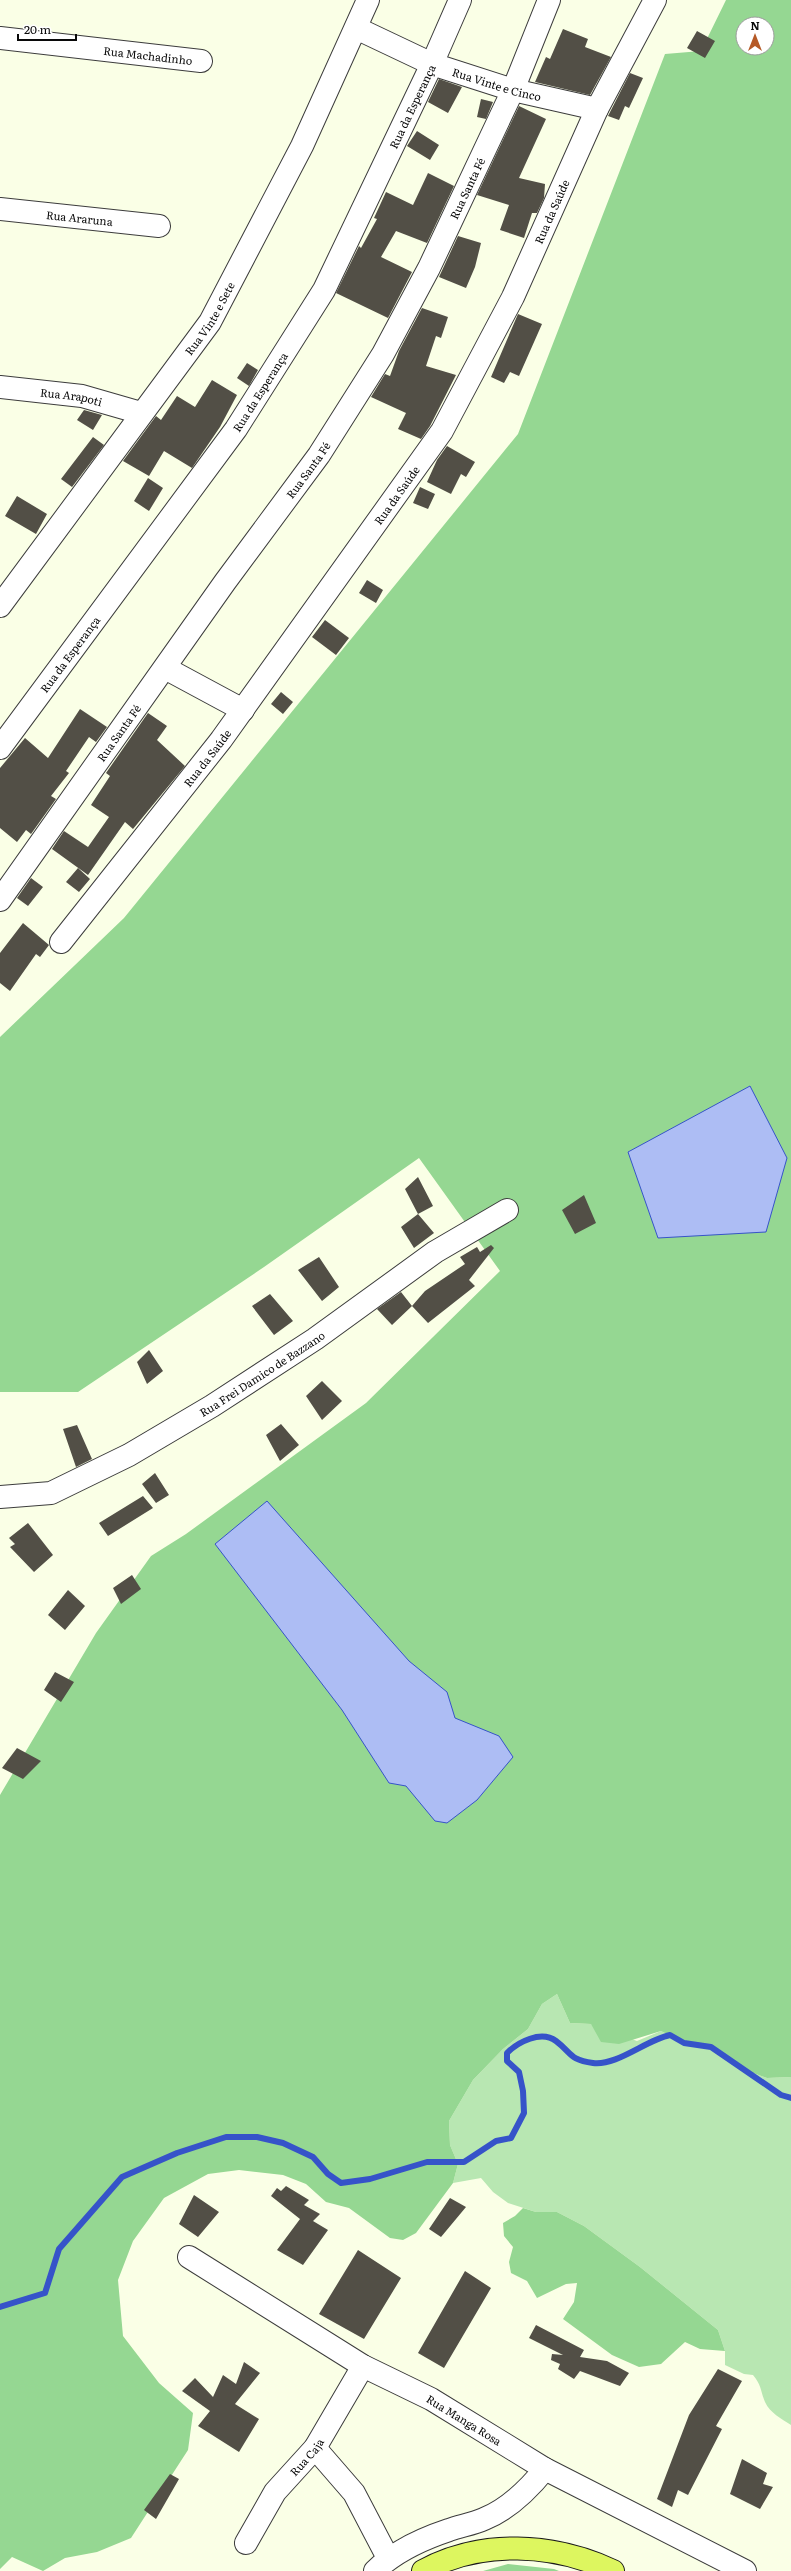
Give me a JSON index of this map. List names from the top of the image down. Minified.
{"streets":{"street":["Rua Machadinho","Rua Vinte e Cinco","Rua da Esperança","Rua Santa Fé","Rua da Saúde","Rua Araruna","Rua Vinte e Sete","Rua Arapoti","Rua Frei Damico de Bazzano","Rua Manga Rosa","Rua Caja"]},"crossings":[["Rua Vinte e Cinco","Rua da Esperança"],["Rua Vinte e Cinco","Rua Santa Fé"],["Rua Vinte e Cinco","Rua da Saúde"],["Rua Vinte e Cinco","Rua Vinte e Sete"],["Rua Vinte e Sete","Rua Arapoti"],["Rua Manga Rosa","Rua Caja"]],"scale_bar":"20 m","north":"top"}
